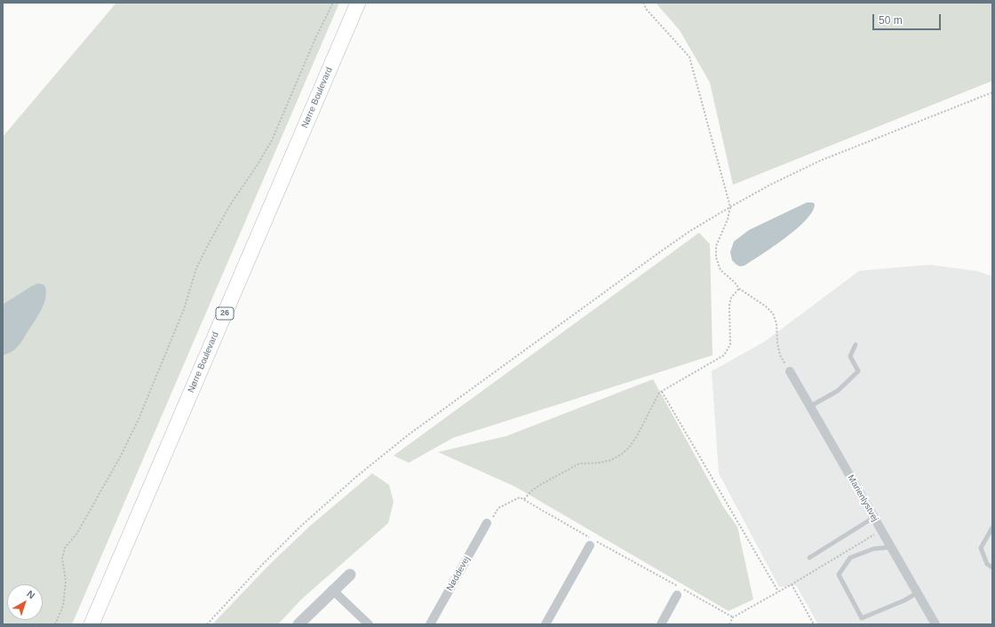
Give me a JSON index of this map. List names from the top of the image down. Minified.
{"streets":{"highway":["Nørre Boulevard","26"],"street":["Marienlystvej","Nøddevej"]},"scale_bar":"50 m","north":"top right"}
